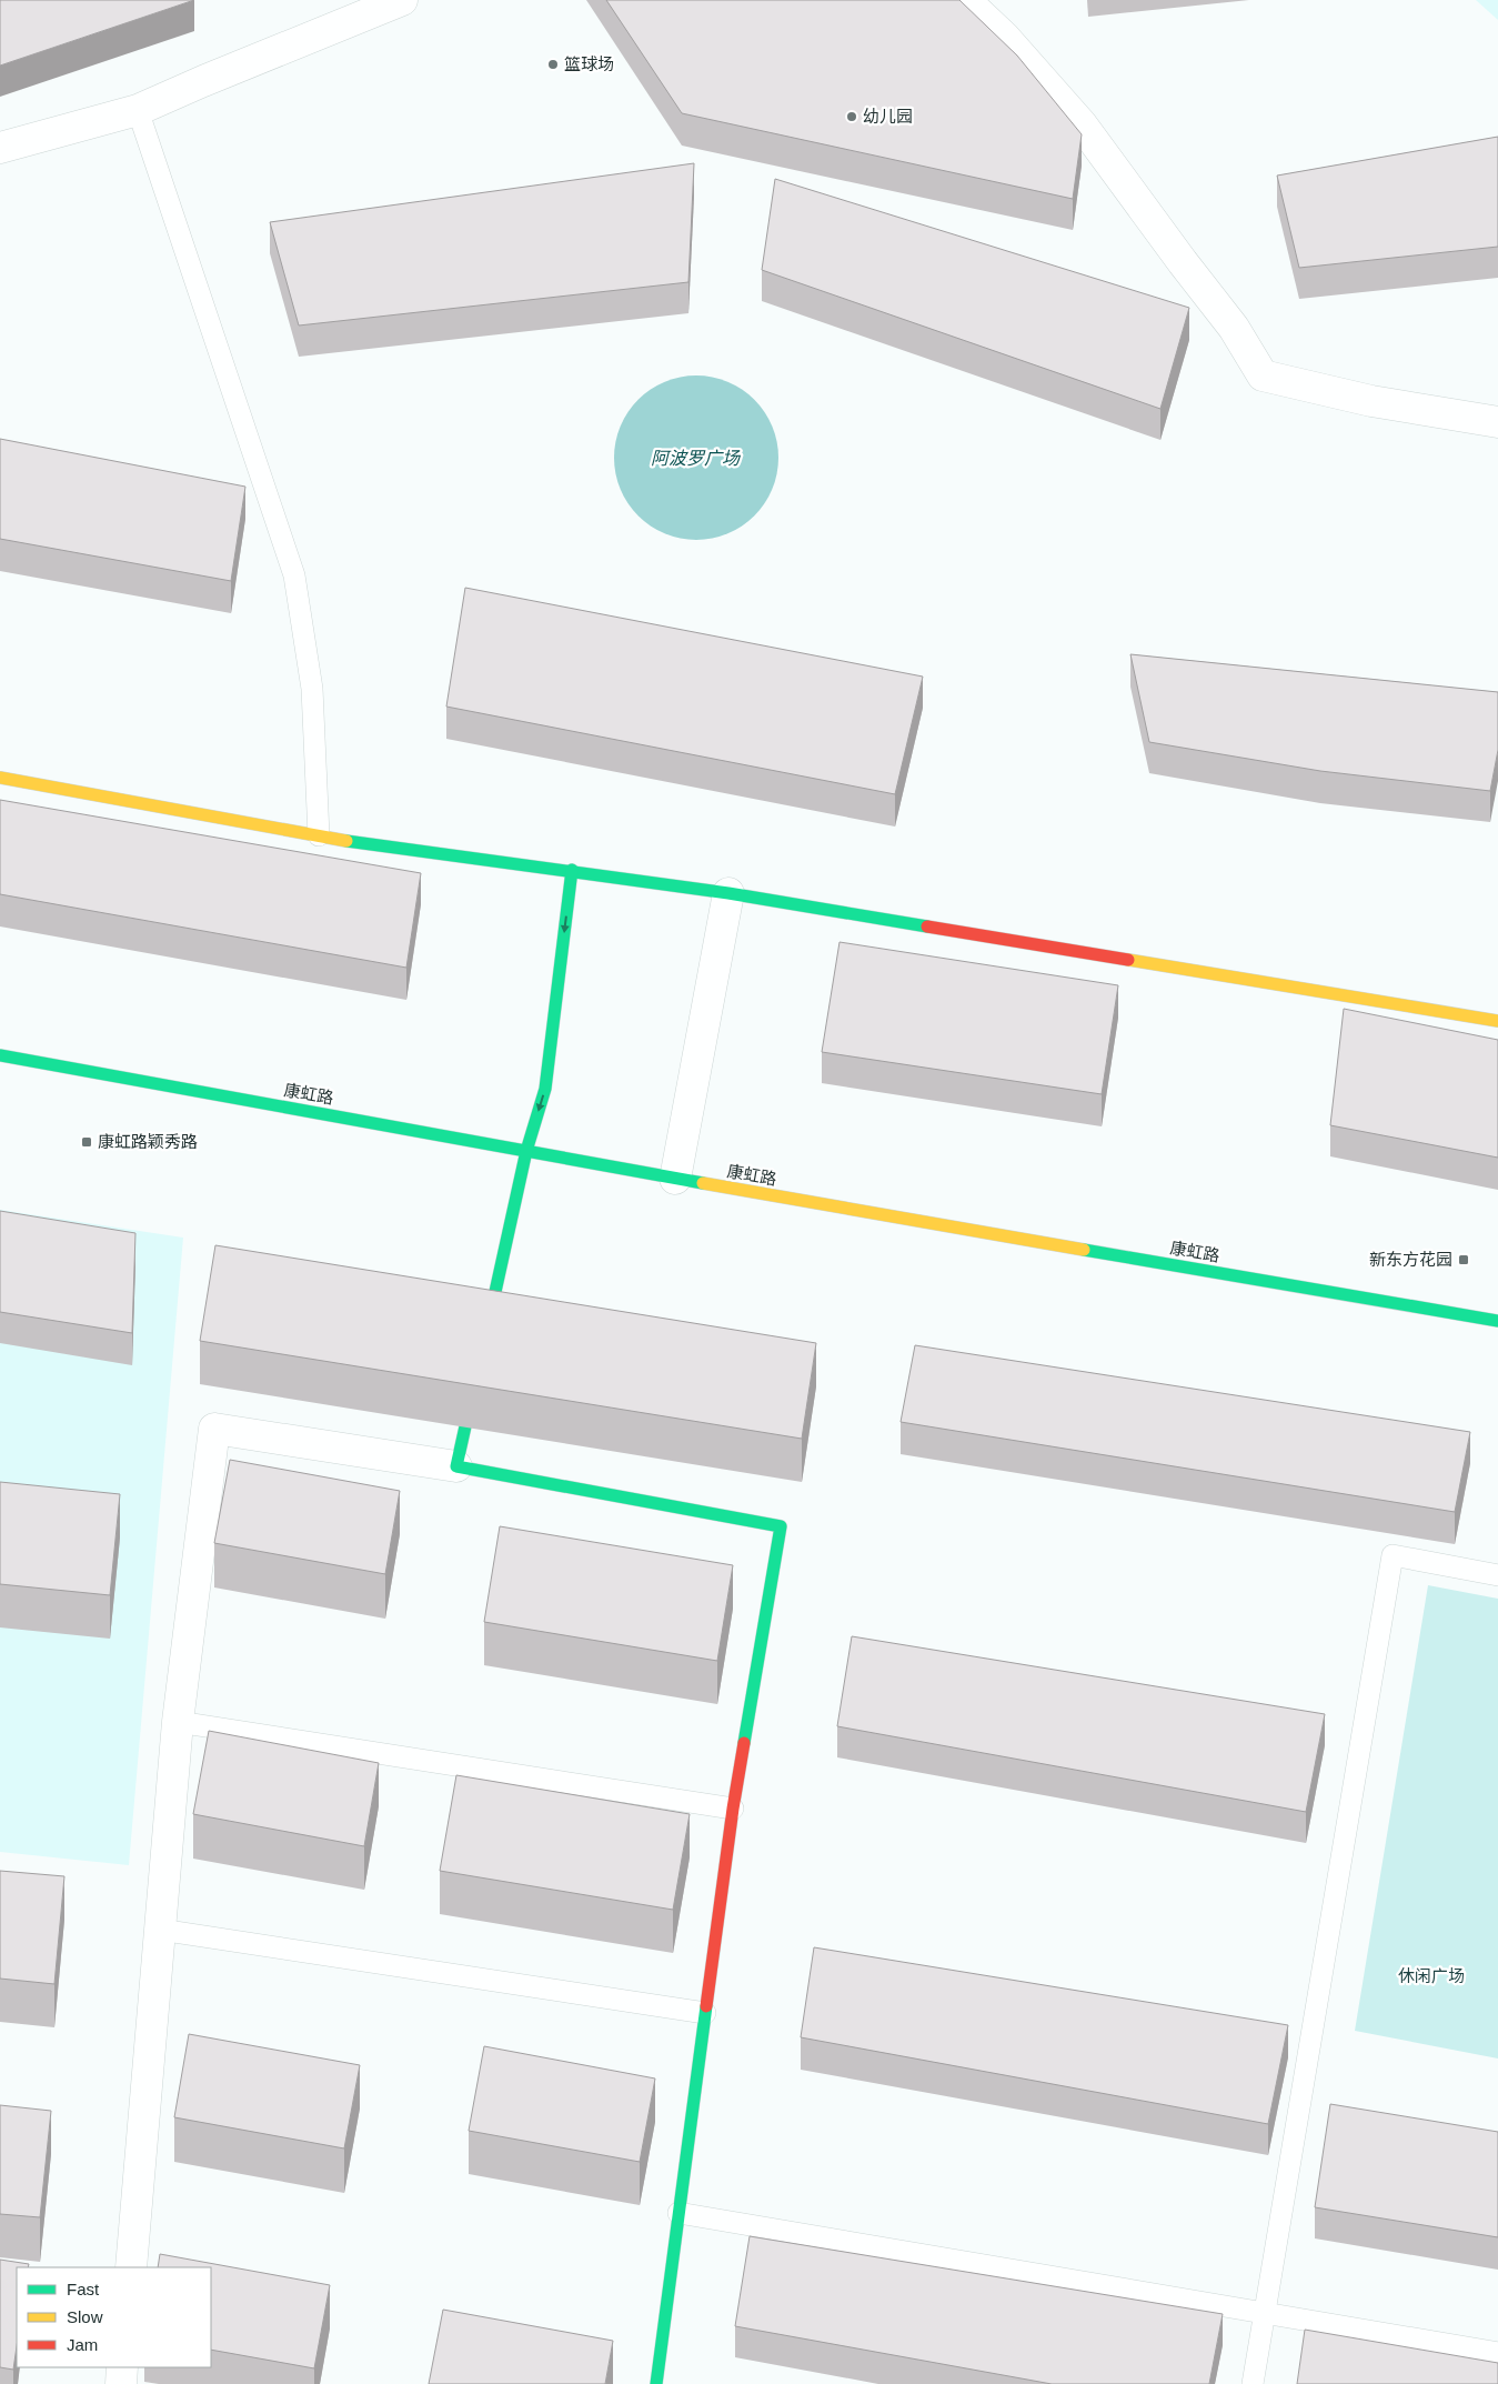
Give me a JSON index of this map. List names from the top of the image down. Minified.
{"streets":{"street":["康虹路"]},"water":["阿波罗广场"],"parks":["休闲广场"],"places":{"other":["篮球场","幼儿园"],"transit":["康虹路颖秀路","新东方花园"]},"legend":["Fast","Slow","Jam"]}
